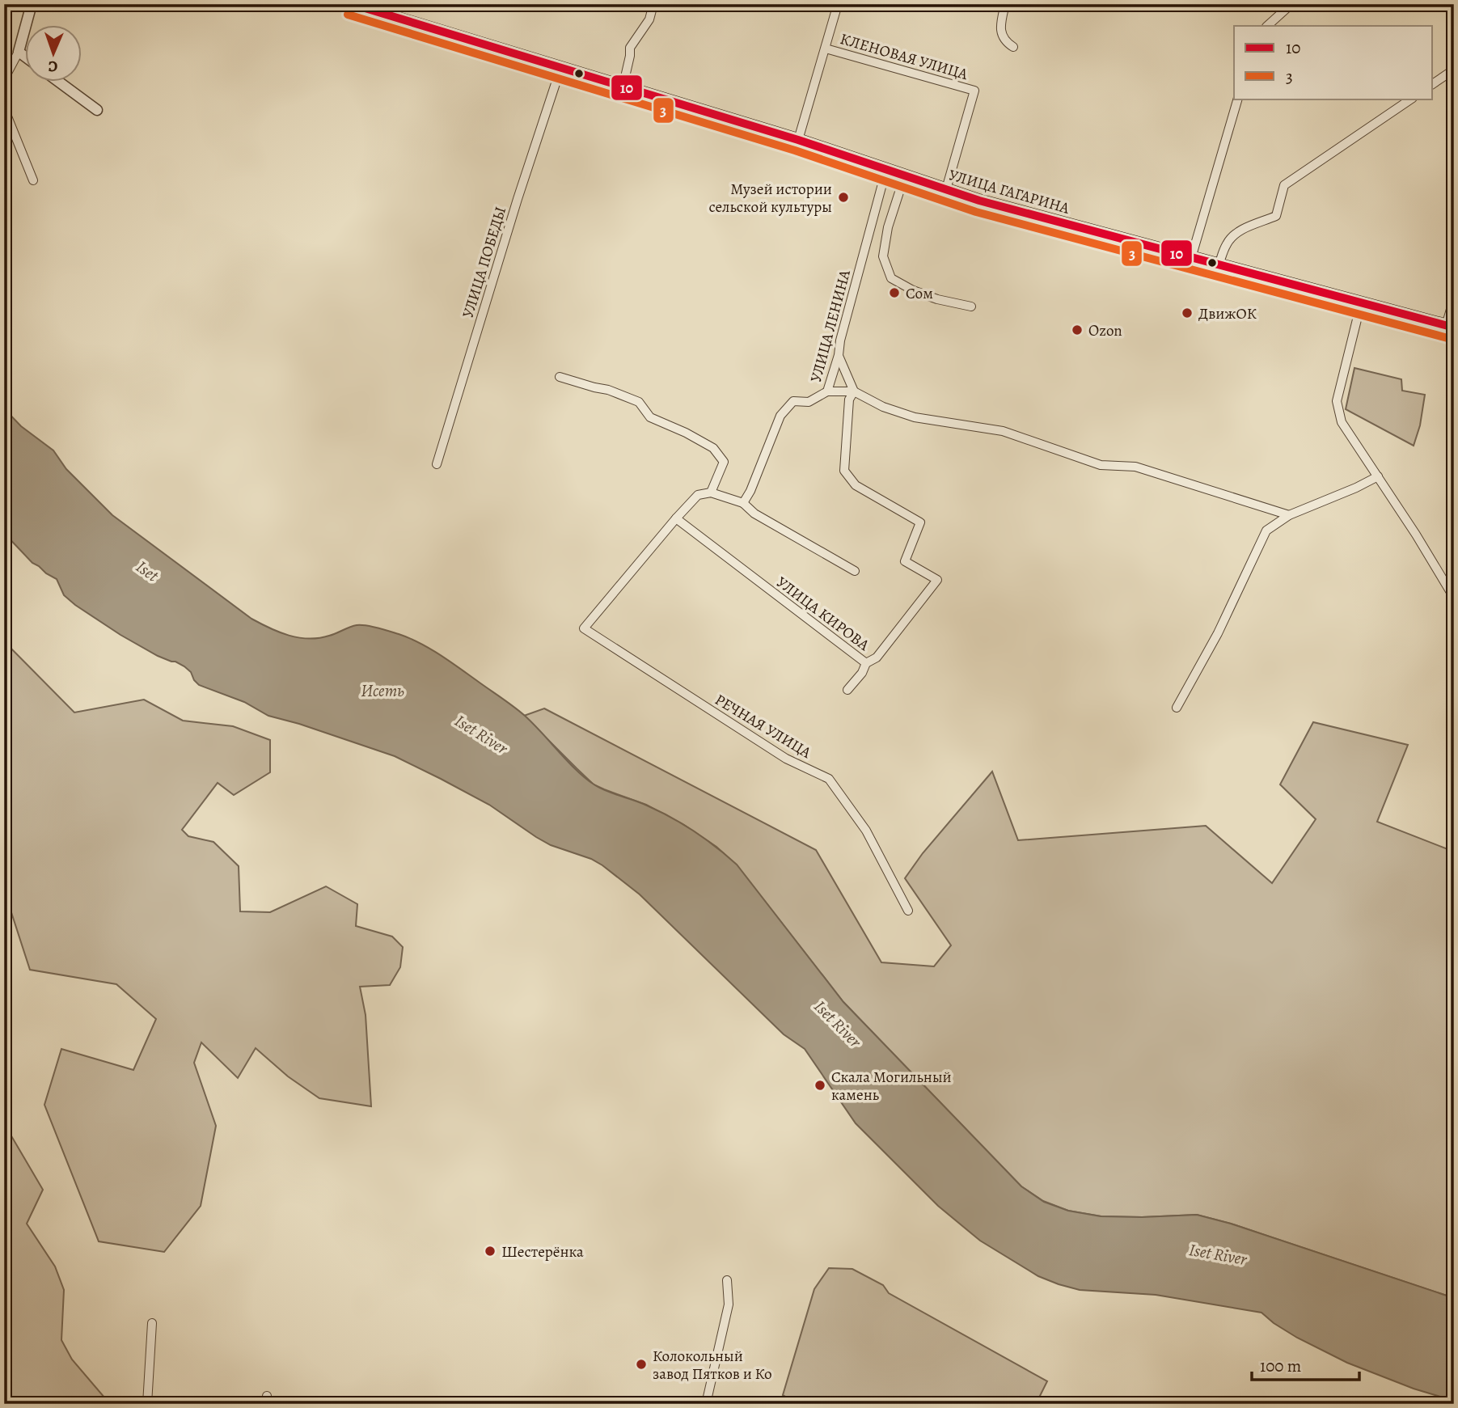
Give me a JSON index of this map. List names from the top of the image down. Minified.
{"streets":{"main road":["УЛИЦА ГАГАРИНА"],"street":["КЛЕНОВАЯ УЛИЦА","УЛИЦА ПОБЕДЫ","УЛИЦА ЛЕНИНА","УЛИЦА КИРОВА","РЕЧНАЯ УЛИЦА"]},"crossings":[["КЛЕНОВАЯ УЛИЦА","УЛИЦА ГАГАРИНА"],["УЛИЦА ГАГАРИНА","УЛИЦА ПОБЕДЫ"],["УЛИЦА ГАГАРИНА","УЛИЦА ЛЕНИНА"],["УЛИЦА КИРОВА","РЕЧНАЯ УЛИЦА"]],"water":["Iset","Исеть","Iset River"],"places":["Музей истории сельской культуры","Сом","ДвижОК","Ozon","Скала Могильный камень","Шестерёнка","Колокольный завод Пятков и Ко"],"lines":["transit line 10","transit line 3"],"legend":["10","3"],"scale_bar":"100 m","north":"bottom"}
